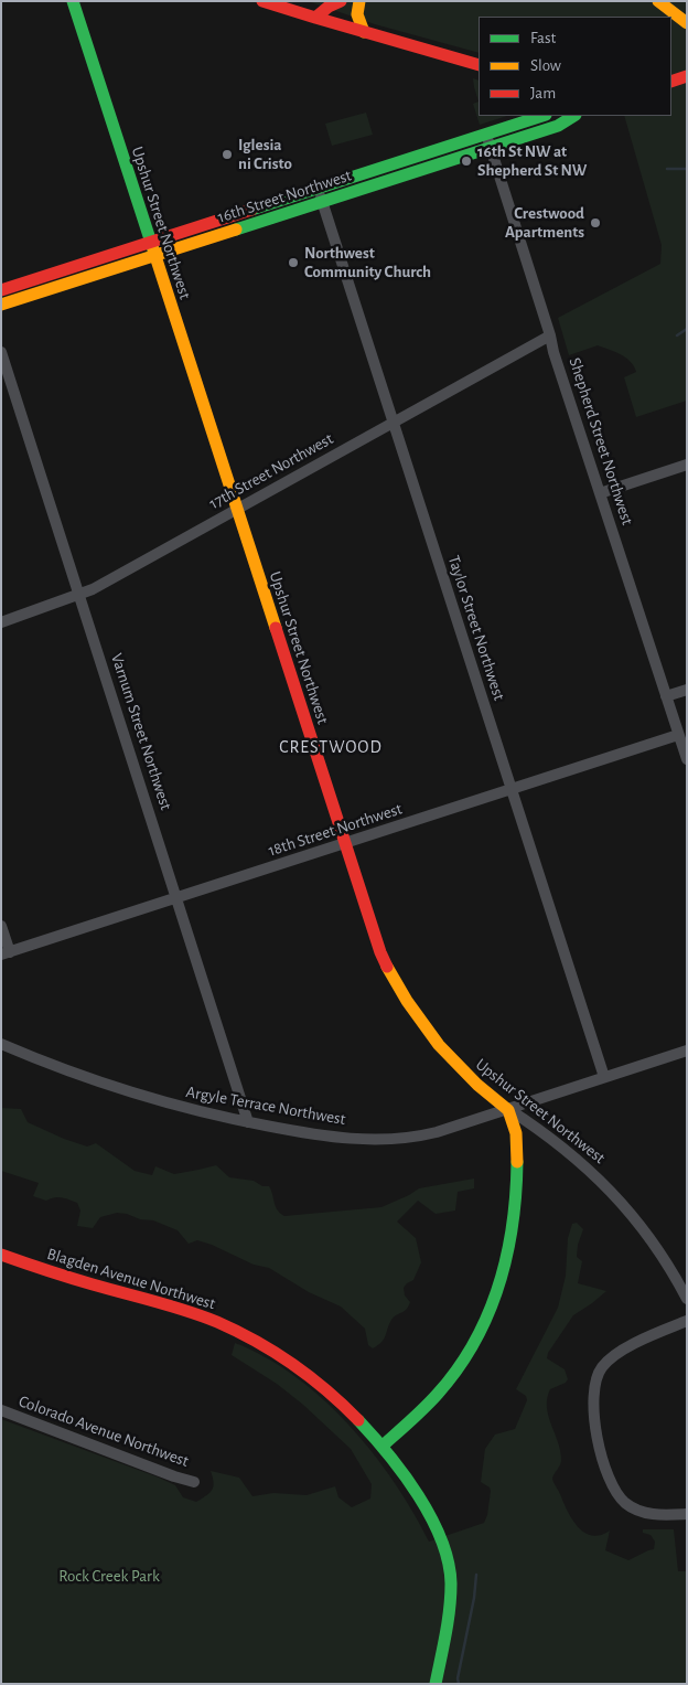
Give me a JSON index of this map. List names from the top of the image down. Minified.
{"streets":{"main road":["16th Street Northwest","Upshur Street Northwest","Blagden Avenue Northwest"],"street":["Shepherd Street Northwest","17th Street Northwest","Taylor Street Northwest","Varnum Street Northwest","18th Street Northwest","Argyle Terrace Northwest","Colorado Avenue Northwest"]},"crossings":[["16th Street Northwest","Upshur Street Northwest"],["16th Street Northwest","Shepherd Street Northwest"],["16th Street Northwest","Taylor Street Northwest"],["Upshur Street Northwest","17th Street Northwest"],["Upshur Street Northwest","18th Street Northwest"],["Upshur Street Northwest","Argyle Terrace Northwest"],["Shepherd Street Northwest","17th Street Northwest"],["Shepherd Street Northwest","18th Street Northwest"],["17th Street Northwest","Taylor Street Northwest"],["17th Street Northwest","Varnum Street Northwest"],["Taylor Street Northwest","18th Street Northwest"],["Taylor Street Northwest","Argyle Terrace Northwest"],["Varnum Street Northwest","18th Street Northwest"],["Varnum Street Northwest","Argyle Terrace Northwest"]],"districts":["CRESTWOOD"],"parks":["Rock Creek Park"],"places":["Iglesia ni Cristo","16th St NW at Shepherd St NW","Crestwood Apartments","Northwest Community Church"],"legend":["Fast","Slow","Jam"]}
